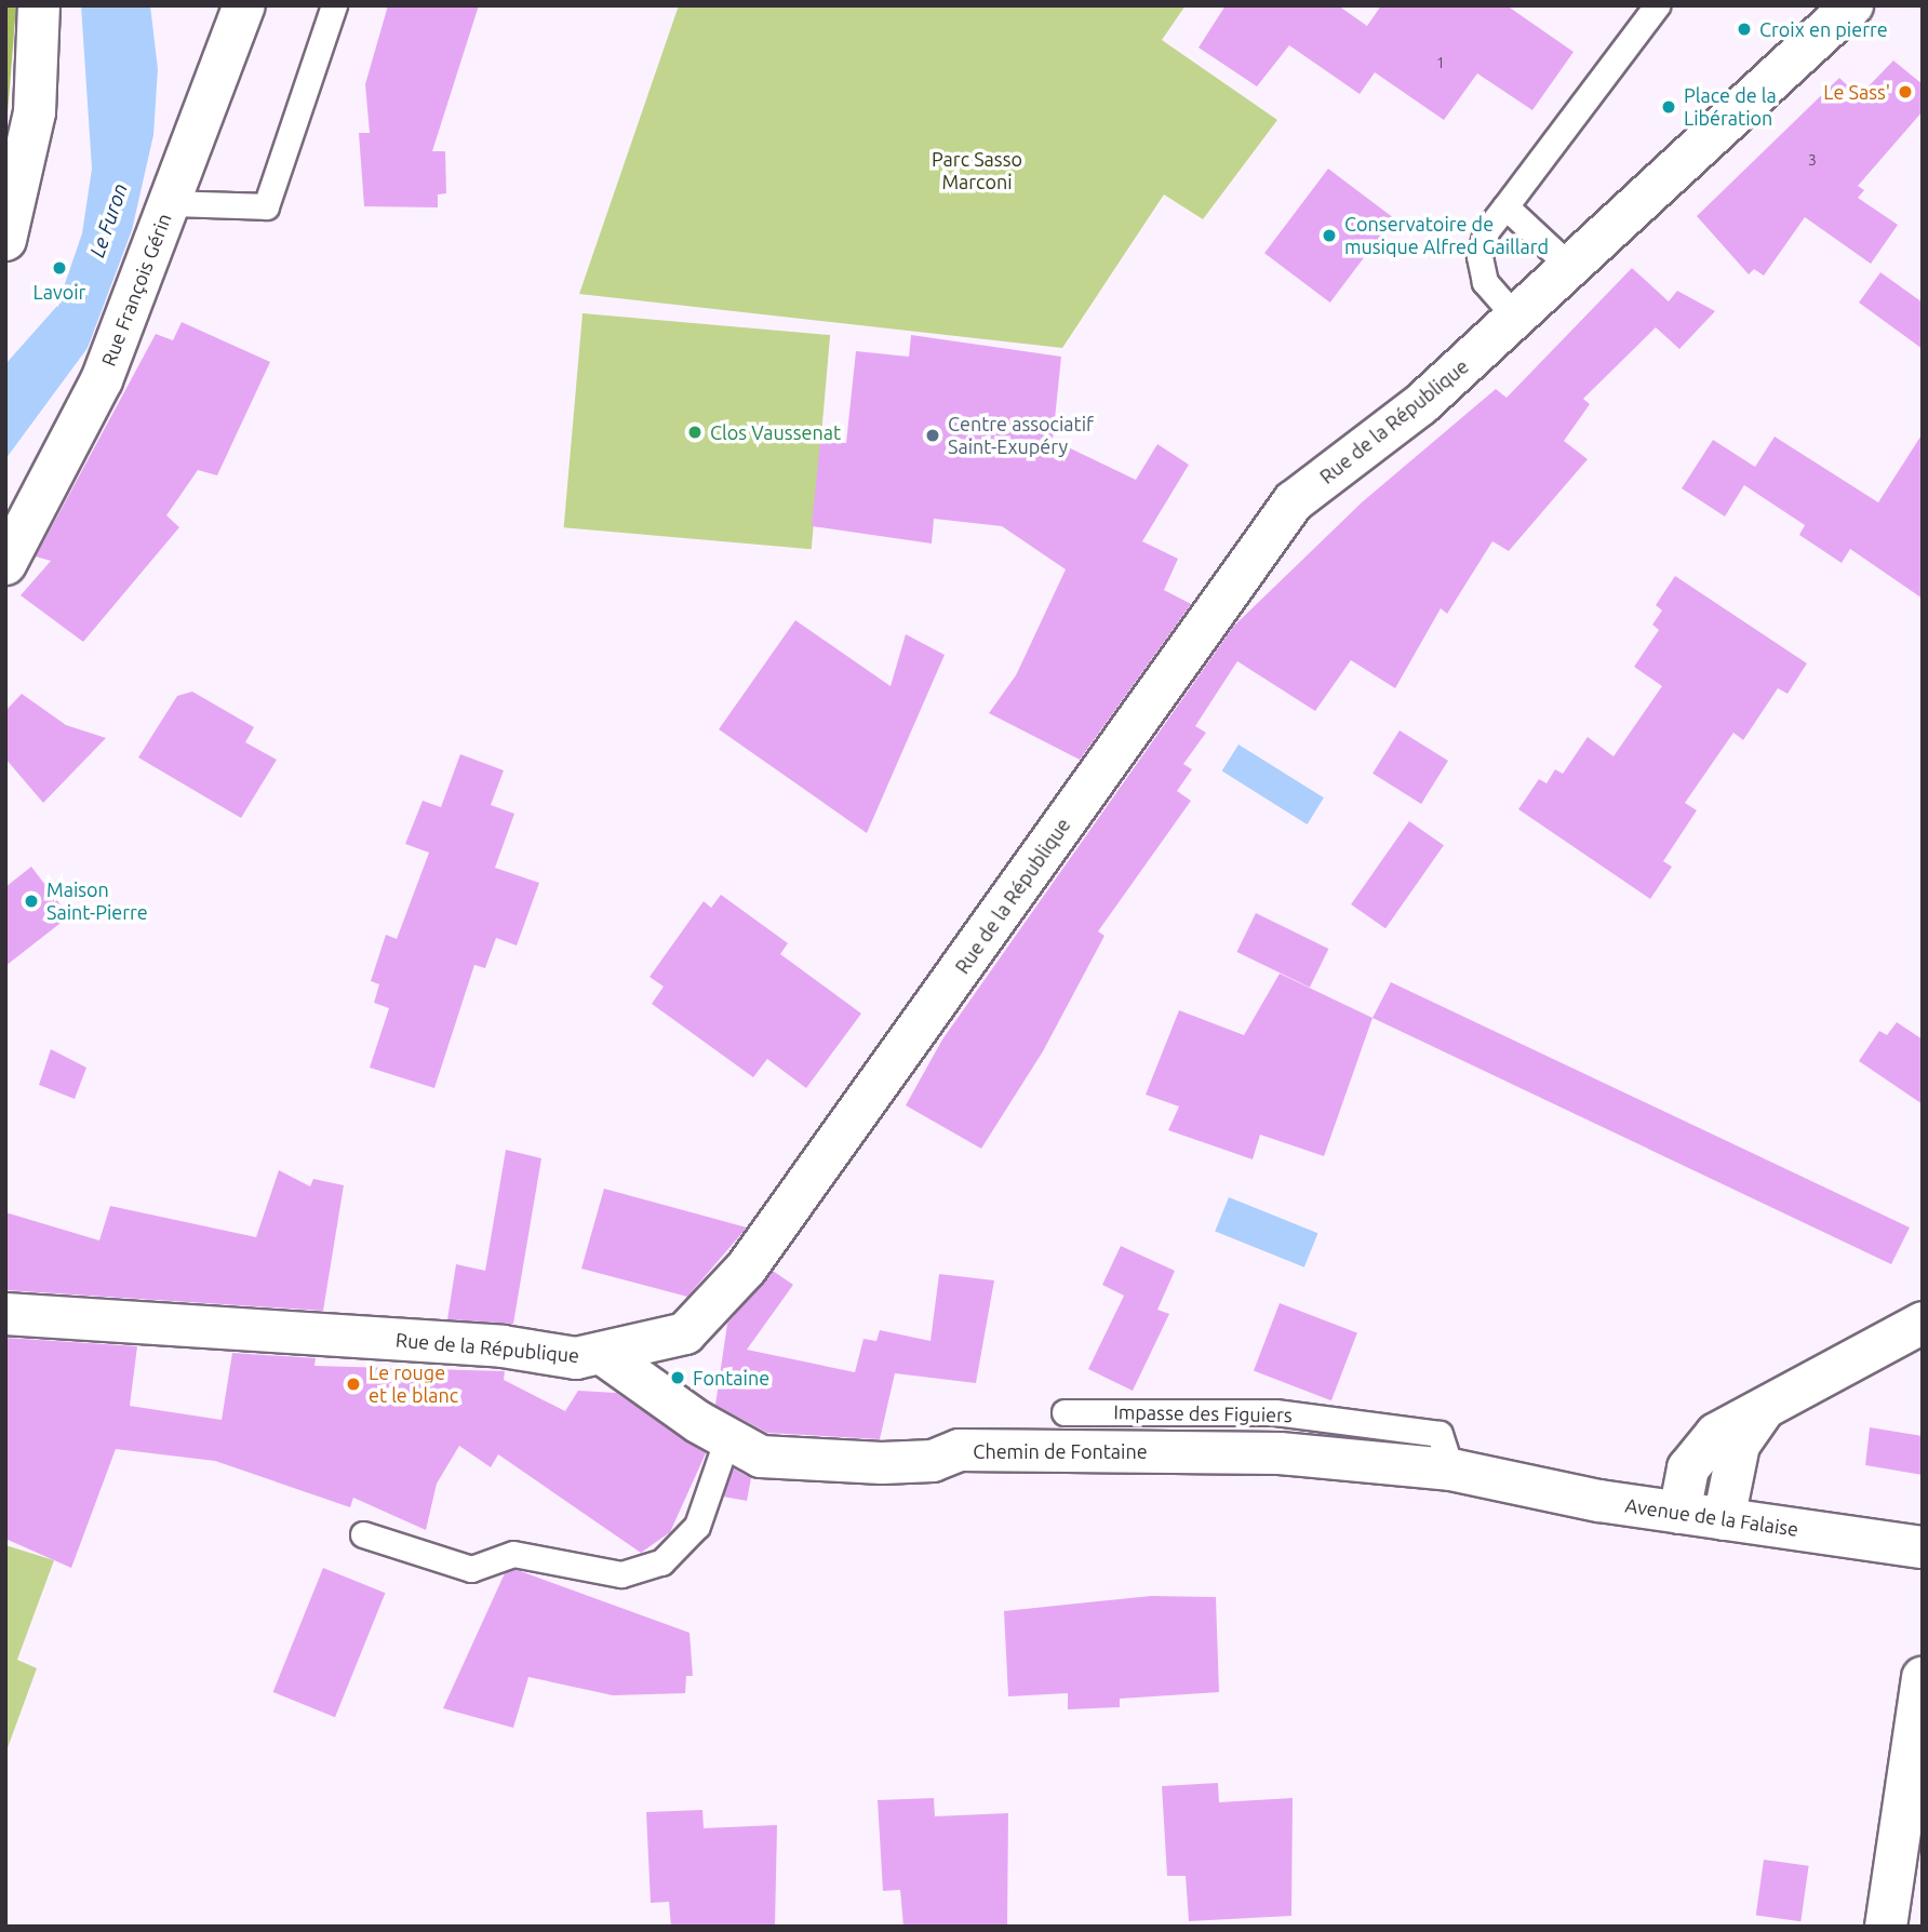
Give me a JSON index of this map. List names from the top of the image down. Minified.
{"streets":{"street":["Rue François Gérin","Rue de la République","Chemin de Fontaine","Avenue de la Falaise"],"lane":["Impasse des Figuiers"]},"crossings":[["Rue de la République","Chemin de Fontaine"],["Impasse des Figuiers","Chemin de Fontaine"],["Chemin de Fontaine","Avenue de la Falaise"]],"water":["Le Furon"],"parks":["Parc Sasso Marconi"],"places":["Croix en pierre","Le Sass'","Place de la Libération","Conservatoire de musique Alfred Gaillard","Lavoir","Clos Vaussenat","Centre associatif Saint-Exupéry","Maison Saint-Pierre","Fontaine","Le rouge et le blanc"],"house_numbers":["1","3"]}
